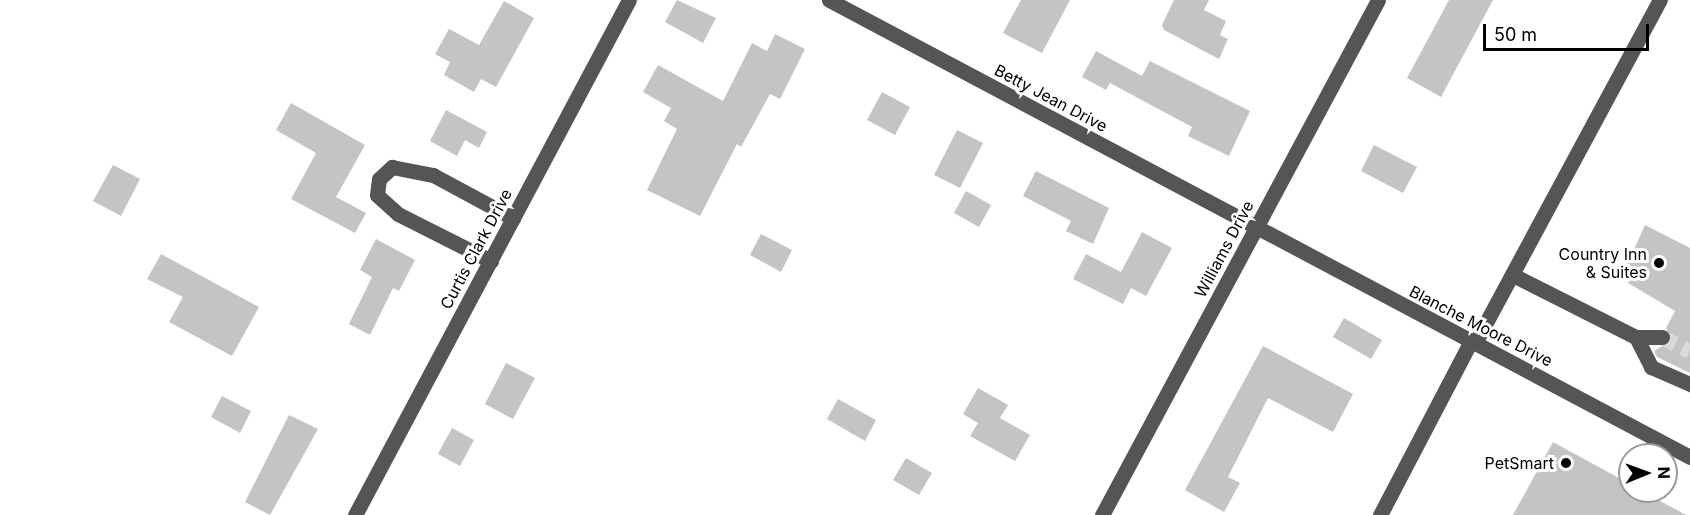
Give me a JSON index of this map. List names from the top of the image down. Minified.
{"streets":{"street":["Betty Jean Drive","Curtis Clark Drive","Williams Drive","Blanche Moore Drive"]},"crossings":[["Betty Jean Drive","Williams Drive"],["Betty Jean Drive","Blanche Moore Drive"],["Williams Drive","Blanche Moore Drive"]],"places":["Country Inn & Suites","PetSmart"],"scale_bar":"50 m","north":"right"}
